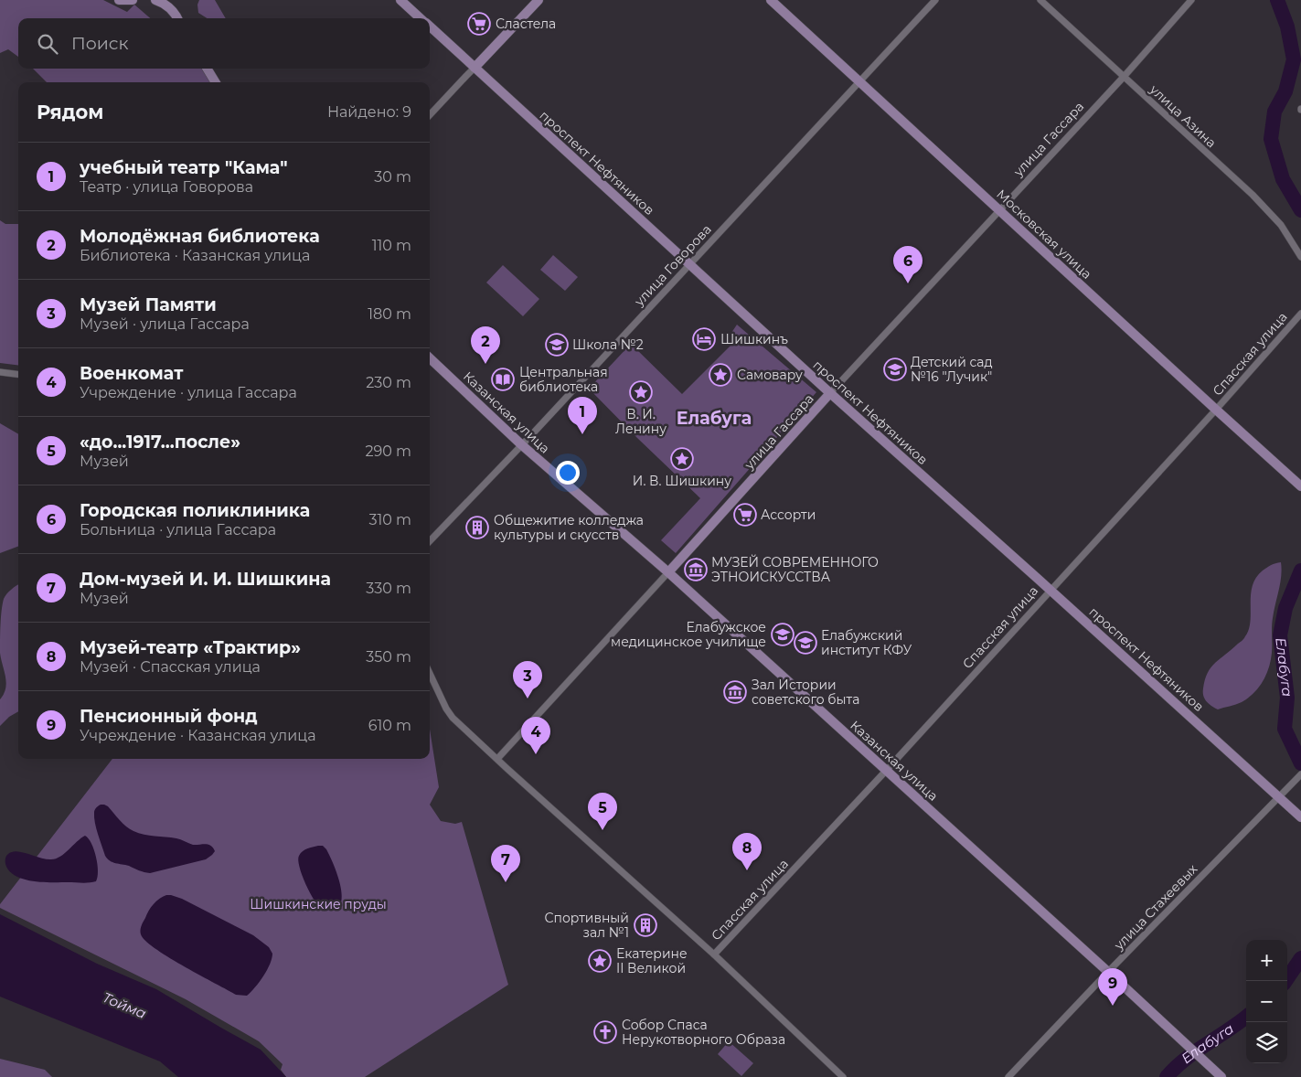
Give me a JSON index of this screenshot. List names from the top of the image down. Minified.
{"streets":{"main road":["улица Гассара","проспект Нефтяников","Московская улица","Казанская улица"],"street":["улица Азина","улица Говорова","Спасская улица","улица Стахеевых"]},"crossings":[["улица Азина","улица Гассара"],["улица Гассара","проспект Нефтяников"],["улица Гассара","Московская улица"],["улица Гассара","Казанская улица"],["проспект Нефтяников","улица Говорова"],["проспект Нефтяников","Спасская улица"],["проспект Нефтяников","улица Стахеевых"],["Московская улица","улица Говорова"],["Московская улица","Спасская улица"],["улица Говорова","Казанская улица"],["Спасская улица","Казанская улица"],["Казанская улица","улица Стахеевых"]],"districts":["Елабуга"],"water":["Елабуга","Тойма"],"parks":["Шишкинские пруды"],"places":{"supermarket":["Сластела","Ассорти"],"hotel":["Шишкинъ"],"school or university":["Школа №2","Детский сад №16 \"Лучик\"","Елабужское медицинское училище","Елабужский институт КФУ"],"place":["Самовару","В. И. Ленину","И. В. Шишкину","Екатерине II Великой"],"library":["Центральная библиотека"],"building":["Общежитие колледжа культуры и скусств","Спортивный зал №1"],"museum":["МУЗЕЙ СОВРЕМЕННОГО ЭТНОИСКУССТВА","Зал Истории советского быта"],"church":["Собор Спаса Нерукотворного Образа"]},"page":{"search":"Поиск","heading":["Рядом","Найдено: 9"],"list":[{"mark":"1","name":"учебный театр \"Кама\"","note":"Театр · улица Говорова","value":"30 m"},{"mark":"2","name":"Молодёжная библиотека","note":"Библиотека · Казанская улица","value":"110 m"},{"mark":"3","name":"Музей Памяти","note":"Музей · улица Гассара","value":"180 m"},{"mark":"4","name":"Военкомат","note":"Учреждение · улица Гассара","value":"230 m"},{"mark":"5","name":"«до...1917...после»","note":"Музей","value":"290 m"},{"mark":"6","name":"Городская поликлиника","note":"Больница · улица Гассара","value":"310 m"},{"mark":"7","name":"Дом-музей И. И. Шишкина","note":"Музей","value":"330 m"},{"mark":"8","name":"Музей-театр «Трактир»","note":"Музей · Спасская улица","value":"350 m"},{"mark":"9","name":"Пенсионный фонд","note":"Учреждение · Казанская улица","value":"610 m"}],"pins":["6","2","1","3","4","5","8","7","9"],"map_buttons":["+","−"]}}
